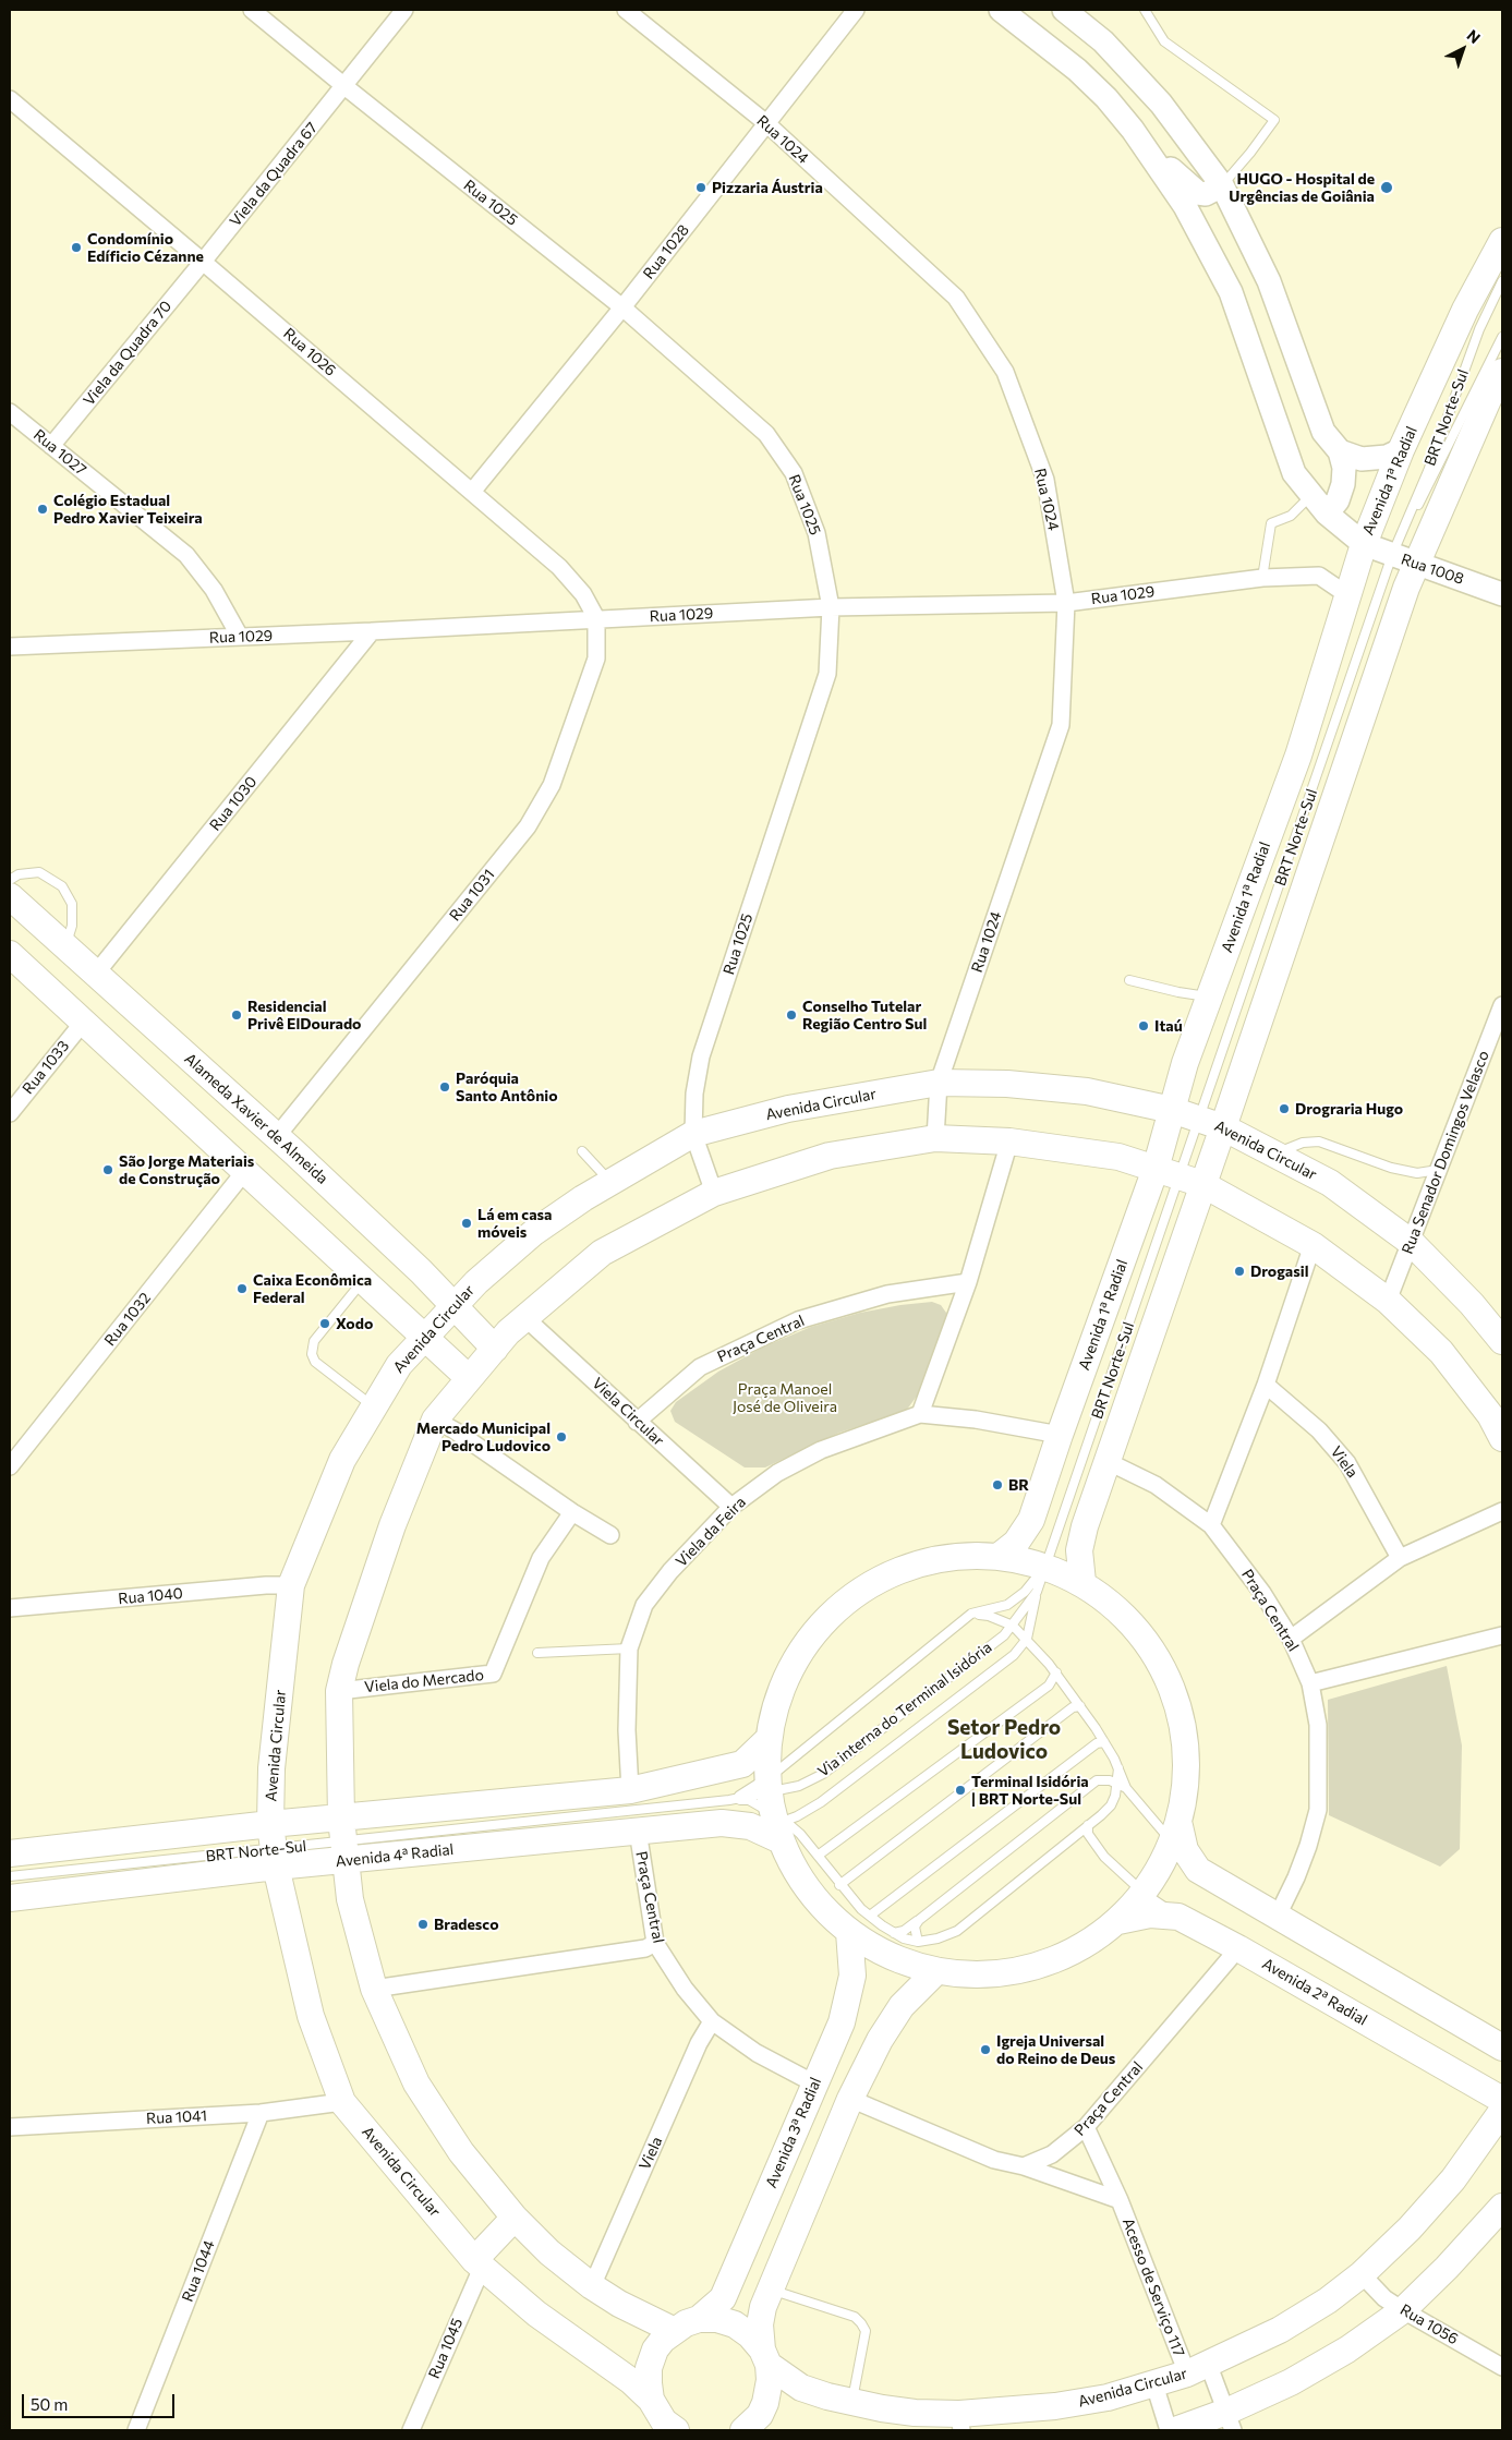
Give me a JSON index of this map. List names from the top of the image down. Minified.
{"streets":{"main road":["Avenida 1ª Radial","Rua 1008","Avenida Circular","Alameda Xavier de Almeida","Avenida 4ª Radial","Avenida 2ª Radial","Avenida 3ª Radial"],"street":["Rua 1024","Viela da Quadra 67","Rua 1025","Rua 1028","Rua 1026","Viela da Quadra 70","Rua 1027","Rua 1029","Rua 1030","Rua 1031","Rua 1033","Rua Senador Domingos Velasco","Rua 1032","Praça Central","Viela Circular","Viela","Viela da Feira","Rua 1040","Viela do Mercado","Rua 1041","Rua 1044","Acesso de Serviço 117","Rua 1056","Rua 1045"],"lane":["BRT Norte-Sul","Via interna do Terminal Isidória"]},"crossings":[["Rua 1024","Rua 1028"],["Rua 1024","Rua 1029"],["Rua 1024","Avenida Circular"],["Viela da Quadra 67","Rua 1025"],["Viela da Quadra 67","Rua 1026"],["Viela da Quadra 67","Viela da Quadra 70"],["Rua 1025","Rua 1028"],["Rua 1025","Rua 1029"],["Rua 1025","Avenida Circular"],["Rua 1028","Rua 1026"],["Rua 1026","Viela da Quadra 70"],["Rua 1026","Rua 1029"],["Rua 1026","Rua 1031"],["Viela da Quadra 70","Rua 1027"],["BRT Norte-Sul","Rua 1008"],["BRT Norte-Sul","Avenida Circular"],["BRT Norte-Sul","Via interna do Terminal Isidória"],["BRT Norte-Sul","Avenida 4ª Radial"],["Rua 1027","Rua 1029"],["Avenida 1ª Radial","Rua 1008"],["Avenida 1ª Radial","Rua 1029"],["Avenida 1ª Radial","Avenida Circular"],["Avenida 1ª Radial","Viela da Feira"],["Rua 1029","Rua 1030"],["Rua 1029","Rua 1031"],["Rua 1030","Alameda Xavier de Almeida"],["Rua 1031","Alameda Xavier de Almeida"],["Avenida Circular","Alameda Xavier de Almeida"],["Avenida Circular","Rua Senador Domingos Velasco"],["Avenida Circular","Rua 1040"],["Avenida Circular","Avenida 4ª Radial"],["Avenida Circular","Rua 1041"],["Avenida Circular","Avenida 3ª Radial"],["Avenida Circular","Acesso de Serviço 117"],["Avenida Circular","Rua 1056"],["Avenida Circular","Rua 1045"],["Praça Central","Viela Circular"],["Praça Central","Viela"],["Praça Central","Avenida 4ª Radial"],["Praça Central","Avenida 2ª Radial"],["Praça Central","Avenida 3ª Radial"],["Praça Central","Acesso de Serviço 117"],["Viela Circular","Viela da Feira"],["Viela da Feira","Avenida 4ª Radial"],["Via interna do Terminal Isidória","Avenida 4ª Radial"],["Rua 1041","Rua 1044"]],"districts":["Setor Pedro Ludovico"],"parks":["Praça Manoel José de Oliveira"],"places":["Pizzaria Áustria","HUGO - Hospital de Urgências de Goiânia","Condomínio Edíficio Cézanne","Colégio Estadual Pedro Xavier Teixeira","Residencial Privê ElDourado","Conselho Tutelar Região Centro Sul","Itaú","Paróquia Santo Antônio","Drograria Hugo","São Jorge Materiais de Construção","Lá em casa móveis","Drogasil","Caixa Econômica Federal","Xodo","Mercado Municipal Pedro Ludovico","BR","Terminal Isidória | BRT Norte-Sul","Bradesco","Igreja Universal do Reino de Deus"],"scale_bar":"50 m","north":"top right"}
